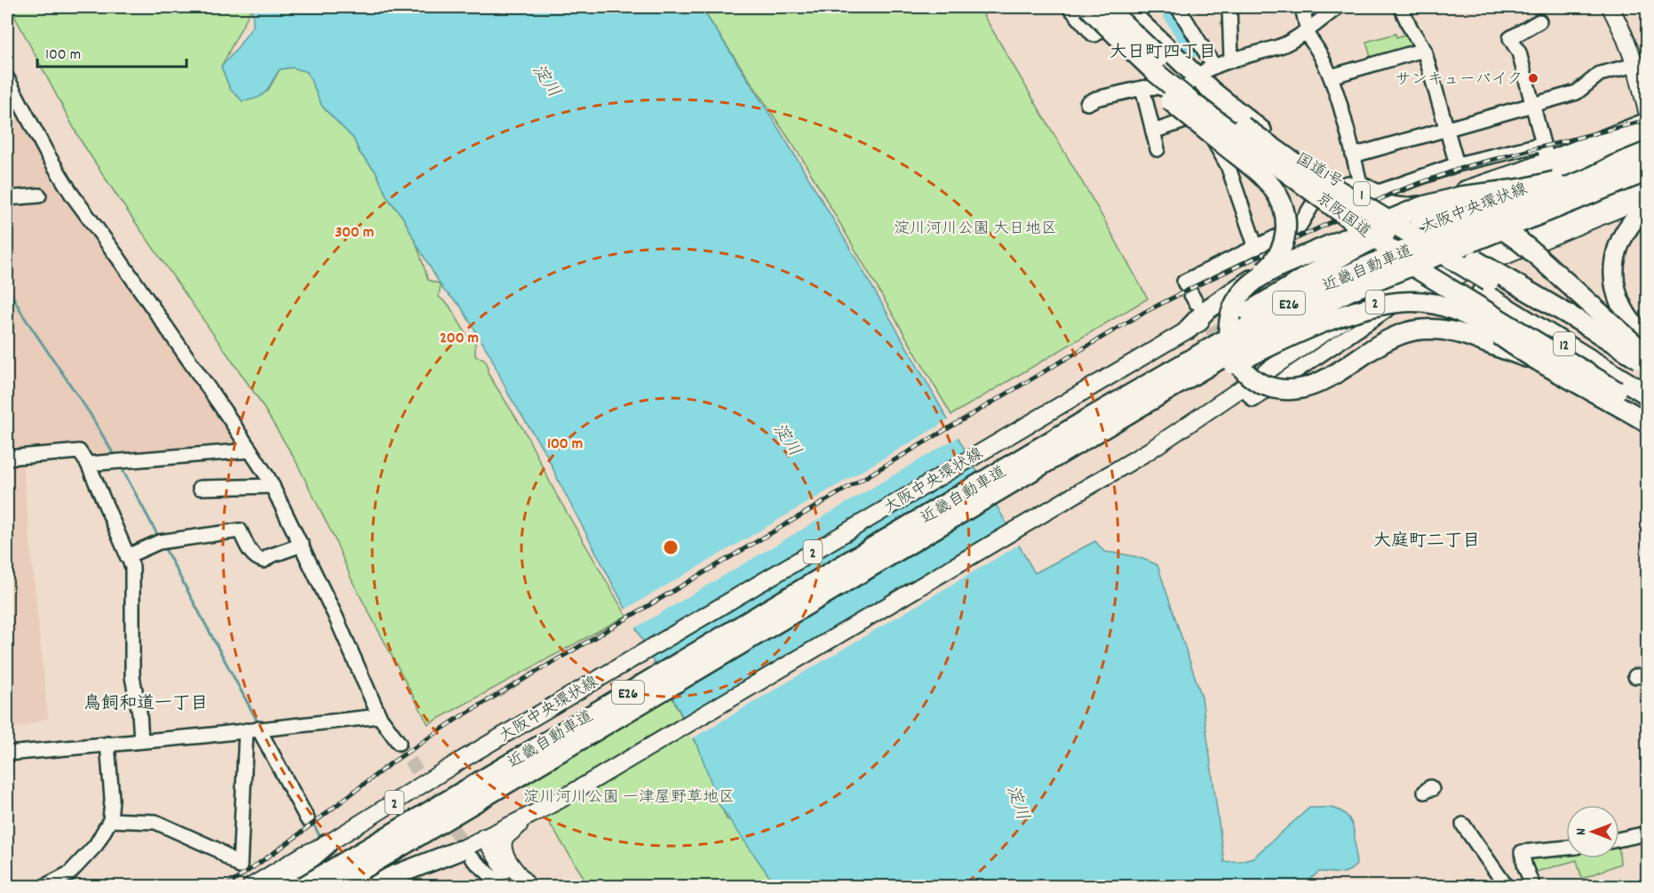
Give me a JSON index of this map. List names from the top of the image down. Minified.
{"streets":{"highway":["国道1号","1","京阪国道","近畿自動車道","E26","12"],"main road":["大阪中央環状線","2"]},"crossings":[["1","京阪国道"],["1","12"]],"districts":["大日町四丁目","大庭町二丁目","鳥飼和道一丁目"],"water":["淀川"],"parks":["淀川河川公園 大日地区","淀川河川公園 一津屋野草地区"],"places":["サンキューバイク"],"scale_bar":"100 m","north":"left","rings":["300 m","200 m","100 m"]}
